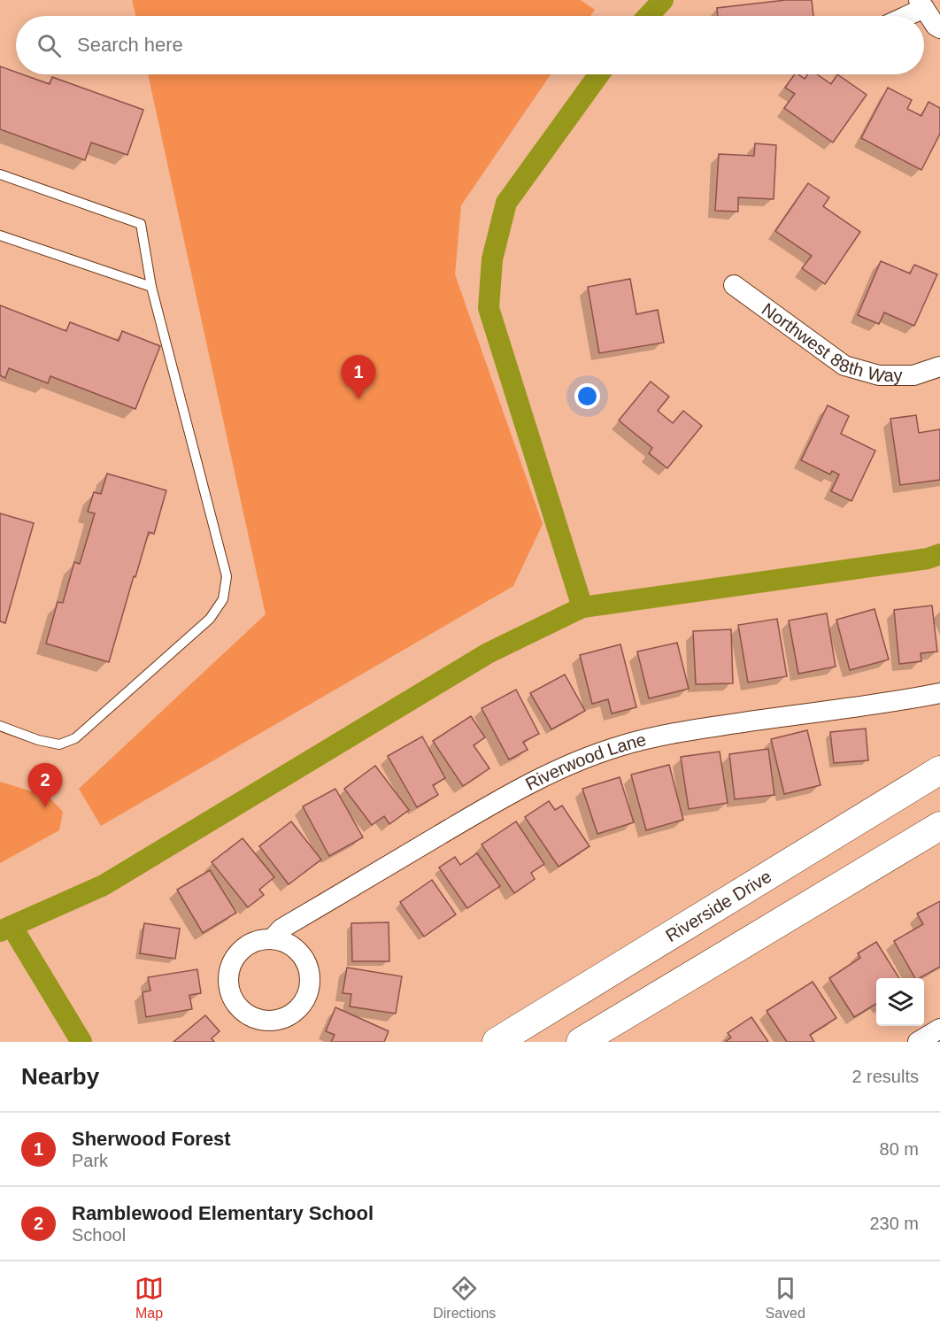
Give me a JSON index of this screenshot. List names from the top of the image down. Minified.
{"streets":{"street":["Northwest 88th Way","Riverwood Lane","Riverside Drive"]},"page":{"search":"Search here","pins":["1","2"],"heading":["Nearby","2 results"],"list":[{"mark":"1","name":"Sherwood Forest","note":"Park","value":"80 m"},{"mark":"2","name":"Ramblewood Elementary School","note":"School","value":"230 m"}],"nav":["Map","Directions","Saved"]}}
